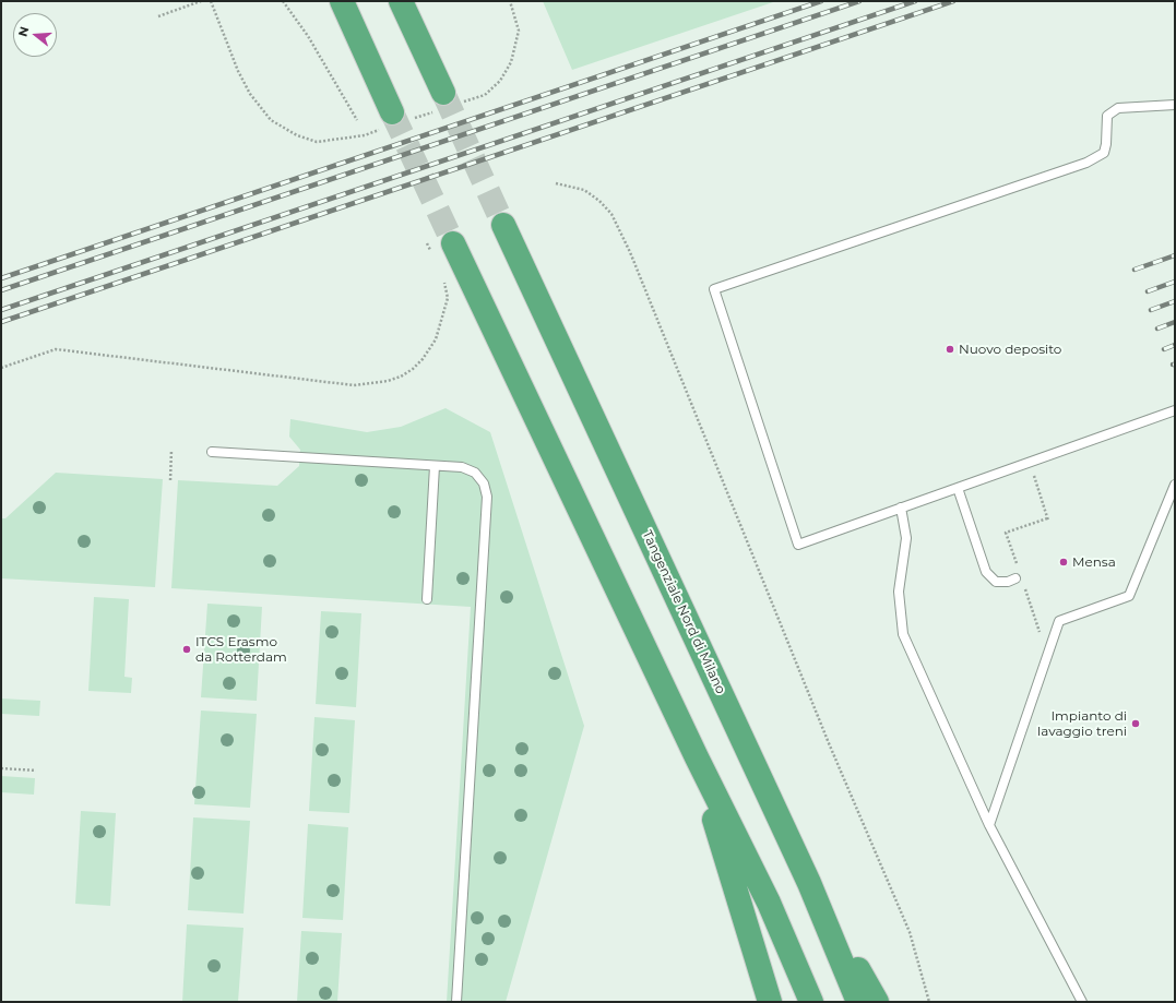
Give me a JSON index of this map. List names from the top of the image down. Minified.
{"streets":{"highway":["Tangenziale Nord di Milano"]},"places":["Nuovo deposito","Mensa","ITCS Erasmo da Rotterdam","Impianto di lavaggio treni"],"north":"left"}
